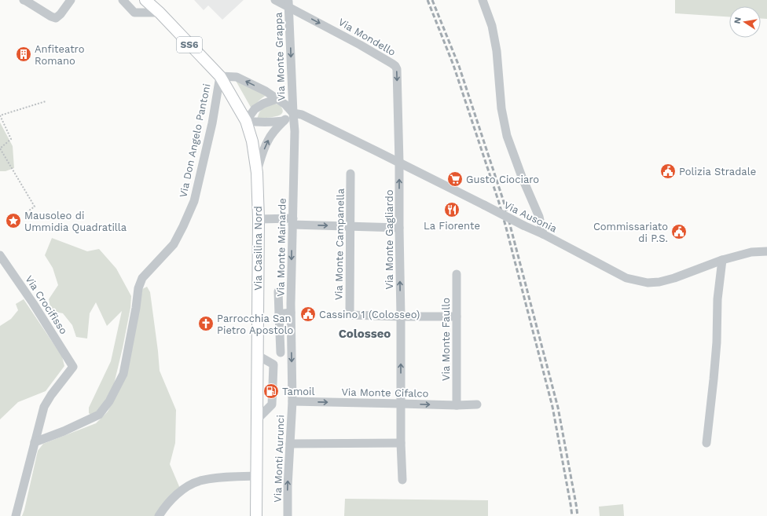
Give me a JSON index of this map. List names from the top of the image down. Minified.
{"streets":{"main road":["SS6","Via Casilina Nord"],"street":["Via Mondello","Via Monte Grappa","Via Don Angelo Pantoni","Via Ausonia","Via Monte Gagliardo","Via Monte Campanella","Via Monte Mainarde","Via Crocifisso","Via Monte Faullo","Via Monte Cifalco","Via Monti Aurunci"]},"crossings":[["Via Mondello","Via Monte Grappa"],["Via Mondello","Via Ausonia"],["Via Mondello","Via Monte Gagliardo"],["Via Monte Grappa","Via Ausonia"],["Via Monte Grappa","Via Monte Mainarde"],["Via Don Angelo Pantoni","Via Ausonia"],["Via Don Angelo Pantoni","Via Casilina Nord"],["Via Don Angelo Pantoni","Via Crocifisso"],["Via Ausonia","Via Monte Gagliardo"],["Via Ausonia","Via Monte Mainarde"],["Via Ausonia","Via Casilina Nord"],["Via Monte Gagliardo","Via Monte Campanella"],["Via Monte Gagliardo","Via Monte Cifalco"],["Via Monte Mainarde","Via Monte Cifalco"],["Via Monte Mainarde","Via Monti Aurunci"],["Via Monte Faullo","Via Monte Cifalco"],["Via Monte Cifalco","Via Monti Aurunci"]],"one_way":["Via Mondello","Via Monte Grappa","Via Monte Gagliardo","Via Monti Aurunci"],"districts":["Colosseo"],"places":{"building":["Anfiteatro Romano"],"public building":["Polizia Stradale","Commissariato di P.S.","Cassino 1 (Colosseo)"],"supermarket":["Gusto Ciociaro"],"restaurant":["La Fiorente"],"place":["Mausoleo di Ummidia Quadratilla"],"church":["Parrocchia San Pietro Apostolo"],"fuel station":["Tamoil"]},"north":"left"}
